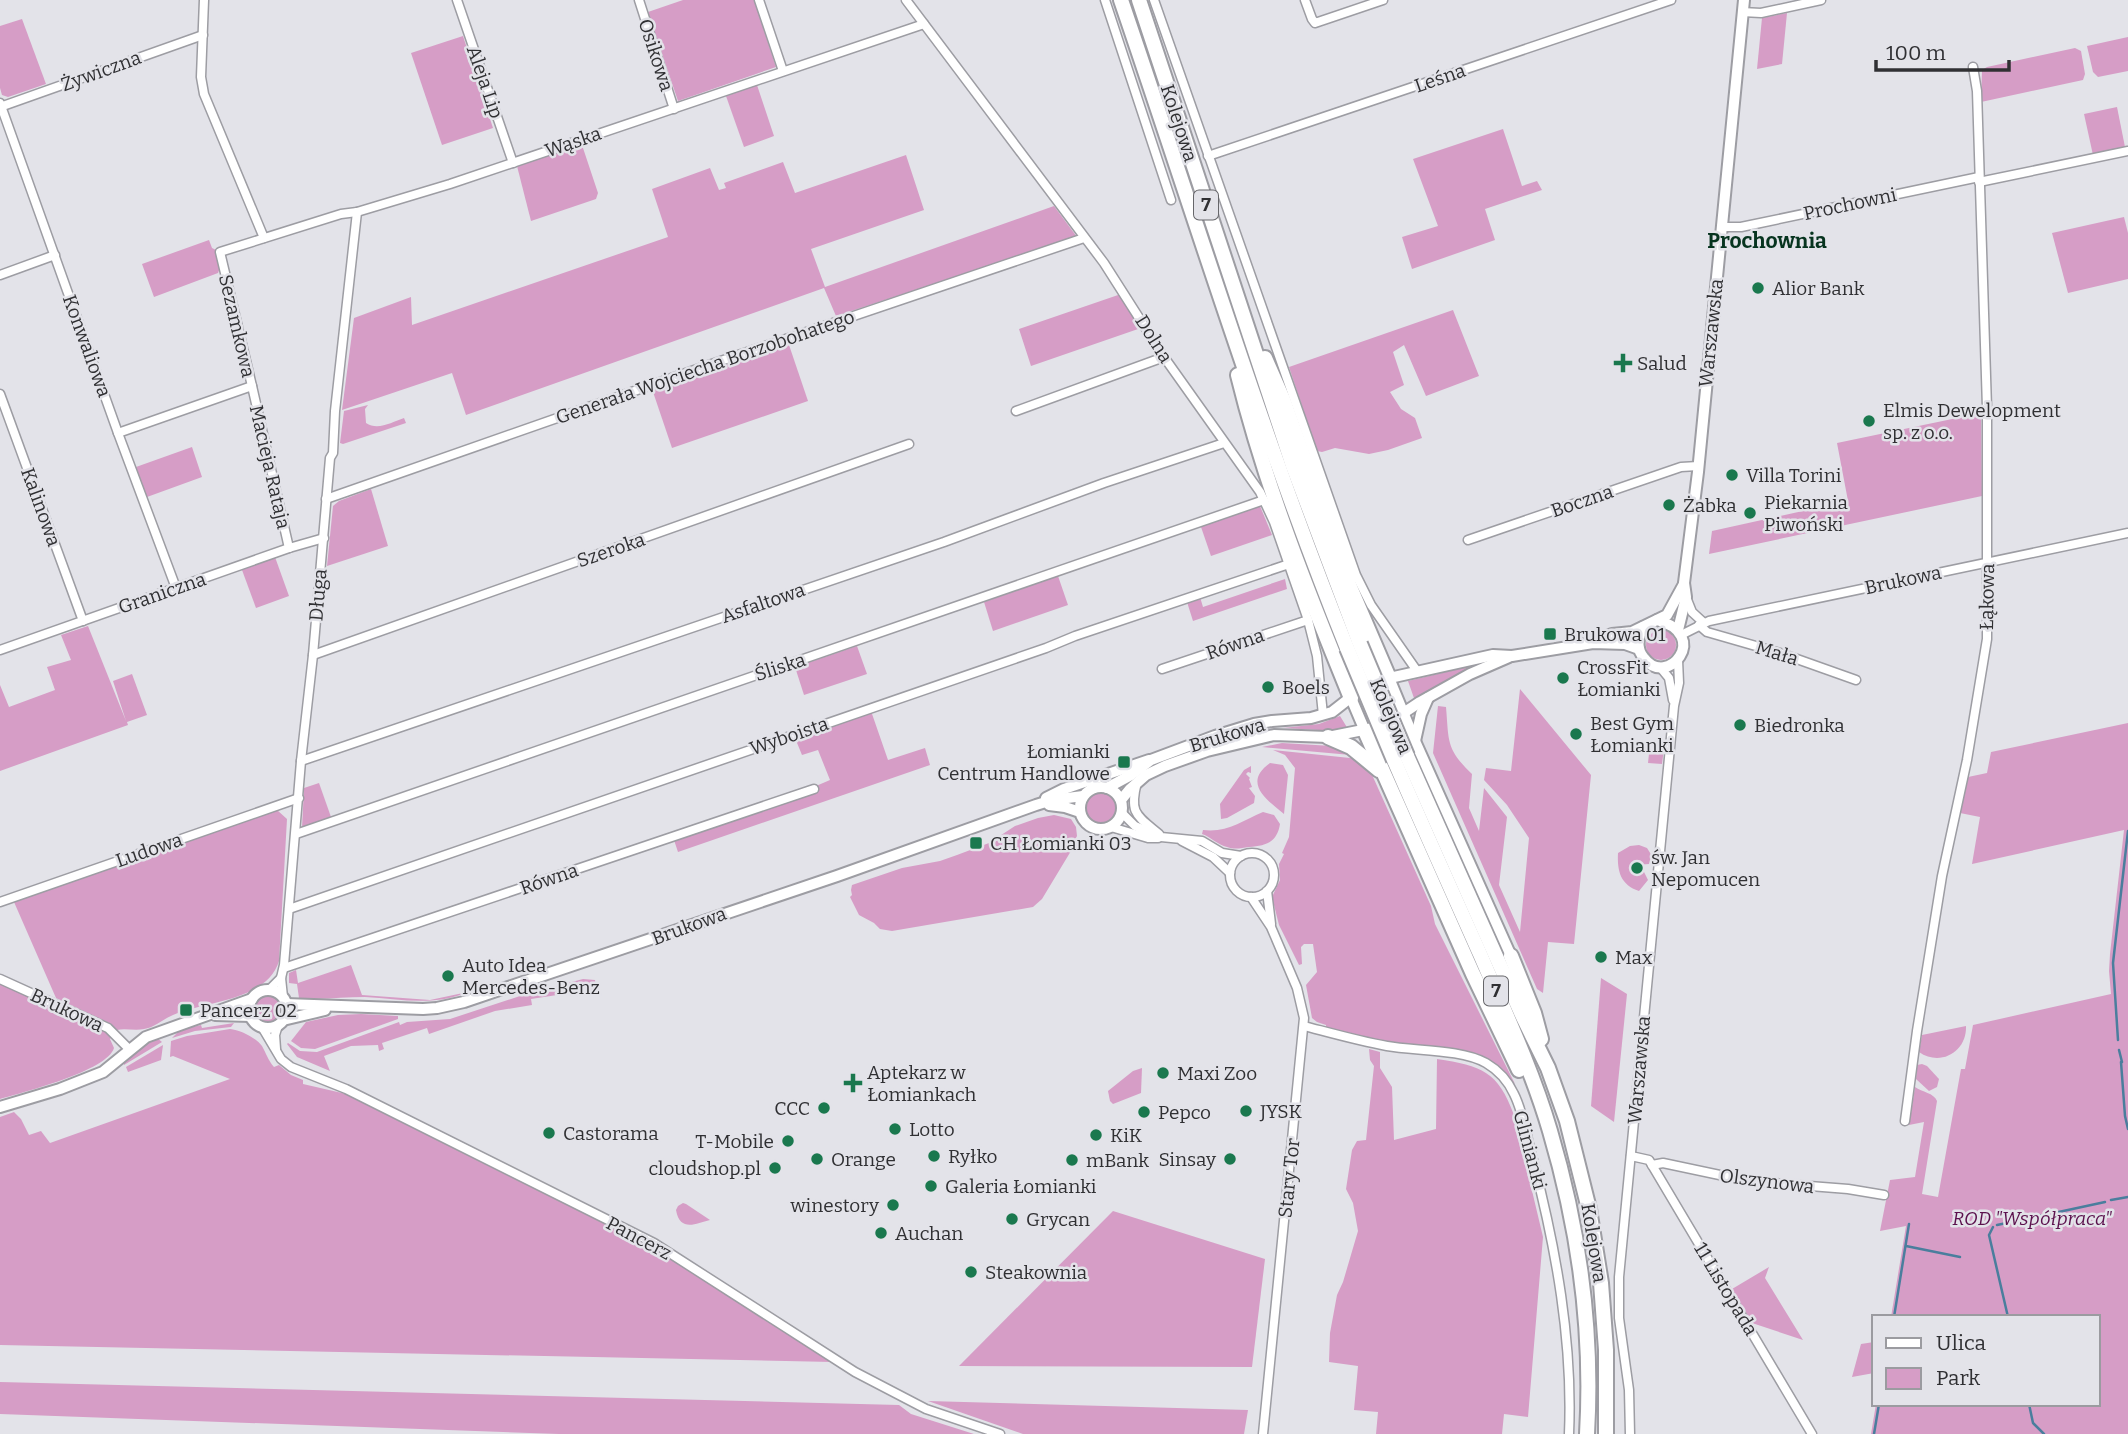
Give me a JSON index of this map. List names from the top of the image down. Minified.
{"streets":{"highway":["Kolejowa","7"],"street":["Osikowa","Żywiczna","Leśna","Aleja Lip","Wąska","Prochowni","Sezamkowa","Warszawska","Dolna","Konwaliowa","Generała Wojciecha Borzobohatego","Macieja Rataja","Boczna","Kalinowa","Szeroka","Brukowa","Graniczna","Długa","Łąkowa","Asfaltowa","Równa","Mała","Śliska","Wyboista","Ludowa","Glinianki","Stary Tor","Olszynowa","Pancerz","11 Listopada"]},"crossings":[["Osikowa","Wąska"],["Żywiczna","Konwaliowa"],["Leśna","Kolejowa"],["Aleja Lip","Wąska"],["Wąska","Sezamkowa"],["Wąska","Dolna"],["Wąska","Długa"],["Prochowni","Warszawska"],["Prochowni","Łąkowa"],["Sezamkowa","Konwaliowa"],["Sezamkowa","Macieja Rataja"],["Warszawska","Boczna"],["Warszawska","Brukowa"],["Warszawska","Mała"],["Dolna","Generała Wojciecha Borzobohatego"],["Dolna","Brukowa"],["Dolna","Asfaltowa"],["Dolna","Równa"],["Dolna","Śliska"],["Dolna","Wyboista"],["Konwaliowa","Graniczna"],["Generała Wojciecha Borzobohatego","Długa"],["Macieja Rataja","Graniczna"],["Kalinowa","Graniczna"],["Szeroka","Długa"],["Brukowa","Długa"],["Brukowa","Łąkowa"],["Brukowa","Mała"],["Brukowa","Pancerz"],["Graniczna","Długa"],["Długa","Asfaltowa"],["Długa","Równa"],["Długa","Śliska"],["Długa","Wyboista"],["Długa","Ludowa"],["Długa","Pancerz"],["Glinianki","Stary Tor"],["Olszynowa","11 Listopada"]],"districts":["Prochownia"],"parks":["ROD \"Współpraca\""],"places":{"other":["Alior Bank","Elmis Dewelopment sp. z o.o.","Villa Torini","Żabka","Piekarnia Piwoński","CrossFit Łomianki","Boels","Biedronka","Best Gym Łomianki","św. Jan Nepomucen","Max","Auto Idea Mercedes-Benz","Maxi Zoo","CCC","JYSK","Pepco","Lotto","Castorama","KiK","T-Mobile","Ryłko","Orange","Sinsay","mBank","cloudshop.pl","Galeria Łomianki","winestory","Grycan","Auchan","Steakownia"],"health":["Salud","Aptekarz w Łomiankach"],"transit":["Brukowa 01","Łomianki Centrum Handlowe","CH Łomianki 03","Pancerz 02"]},"legend":["Ulica","Park"],"scale_bar":"100 m"}
